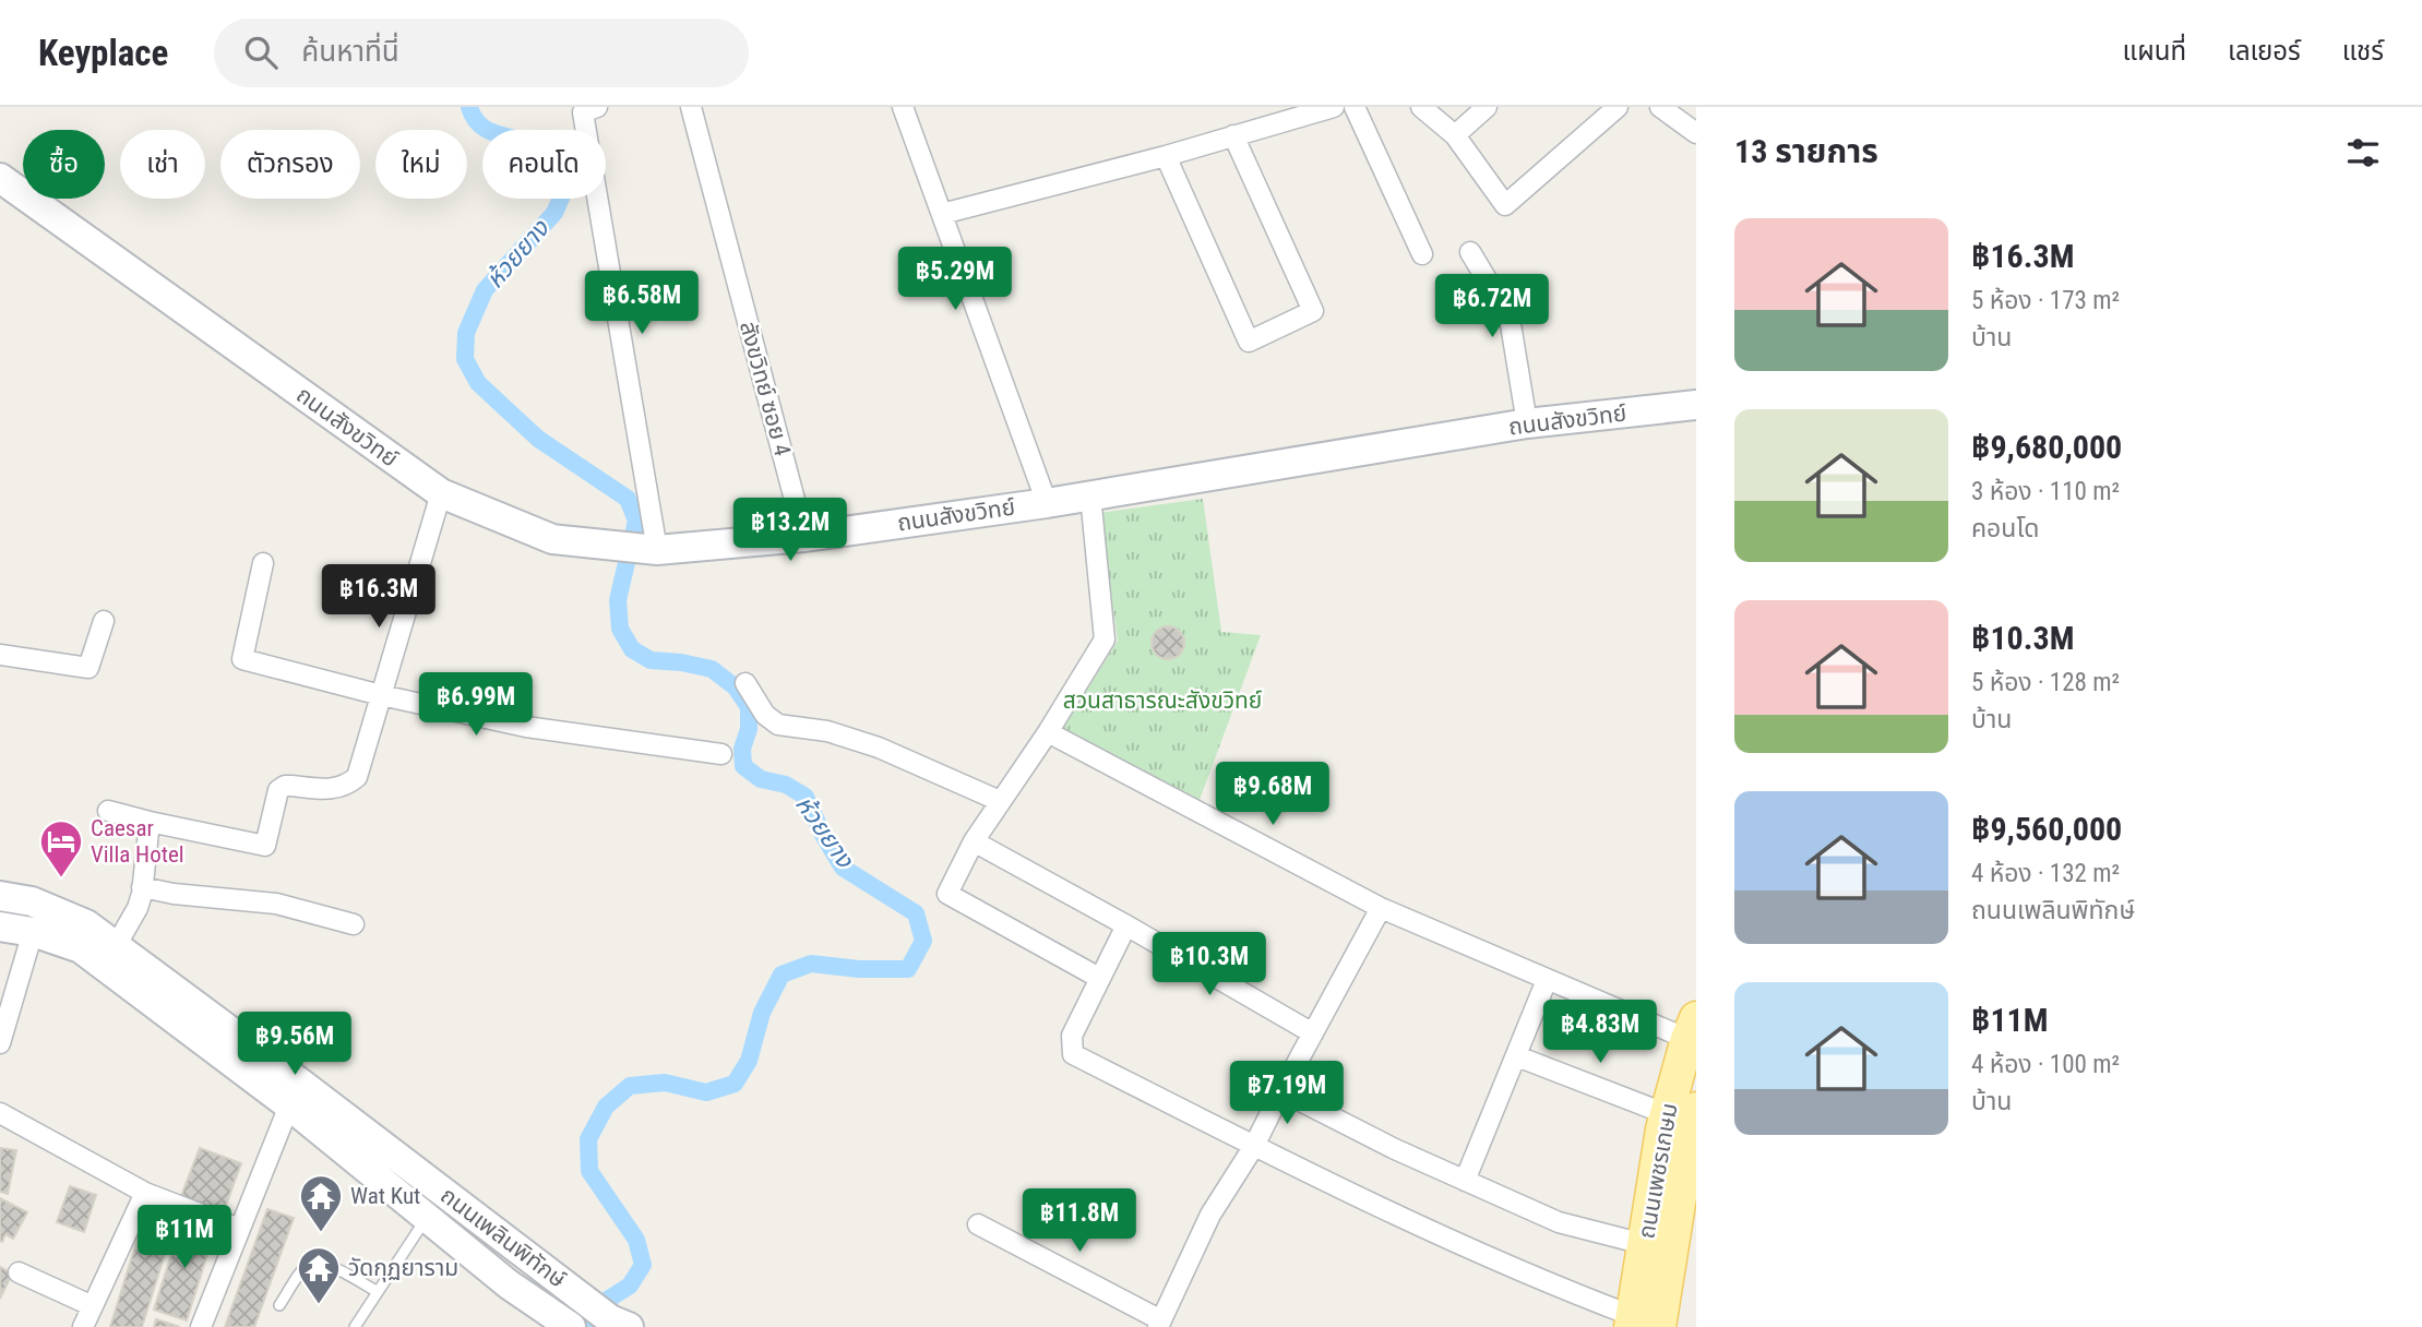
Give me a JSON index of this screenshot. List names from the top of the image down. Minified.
{"streets":{"main road":["ถนนเพชรเกษม"],"street":["สังขวิทย์ ซอย 4","ถนนสังขวิทย์","ถนนเพลินพิทักษ์"]},"crossings":[["สังขวิทย์ ซอย 4","ถนนสังขวิทย์"]],"water":["ห้วยยาง"],"parks":["สวนสาธารณะสังขวิทย์"],"places":{"hotel":["Caesar Villa Hotel"],"temple":["Wat Kut","วัดกุฏยาราม"]},"page":{"header":"Keyplace","search":"ค้นหาที่นี่","nav":["แผนที่","เลเยอร์","แชร์"],"heading":"13 รายการ","chip":["ซื้อ","เช่า","ตัวกรอง","ใหม่","คอนโด"],"list":[{"name":"฿16.3M","note":"5 ห้อง · 173 m² · บ้าน"},{"name":"฿9,680,000","note":"3 ห้อง · 110 m² · คอนโด"},{"name":"฿10.3M","note":"5 ห้อง · 128 m² · บ้าน"},{"name":"฿9,560,000","note":"4 ห้อง · 132 m² · ถนนเพลินพิทักษ์"},{"name":"฿11M","note":"4 ห้อง · 100 m² · บ้าน"}],"price":["฿5.29M","฿6.58M","฿6.72M","฿13.2M","฿16.3M","฿6.99M","฿9.68M","฿10.3M","฿4.83M","฿9.56M","฿7.19M","฿11.8M","฿11M"]}}
